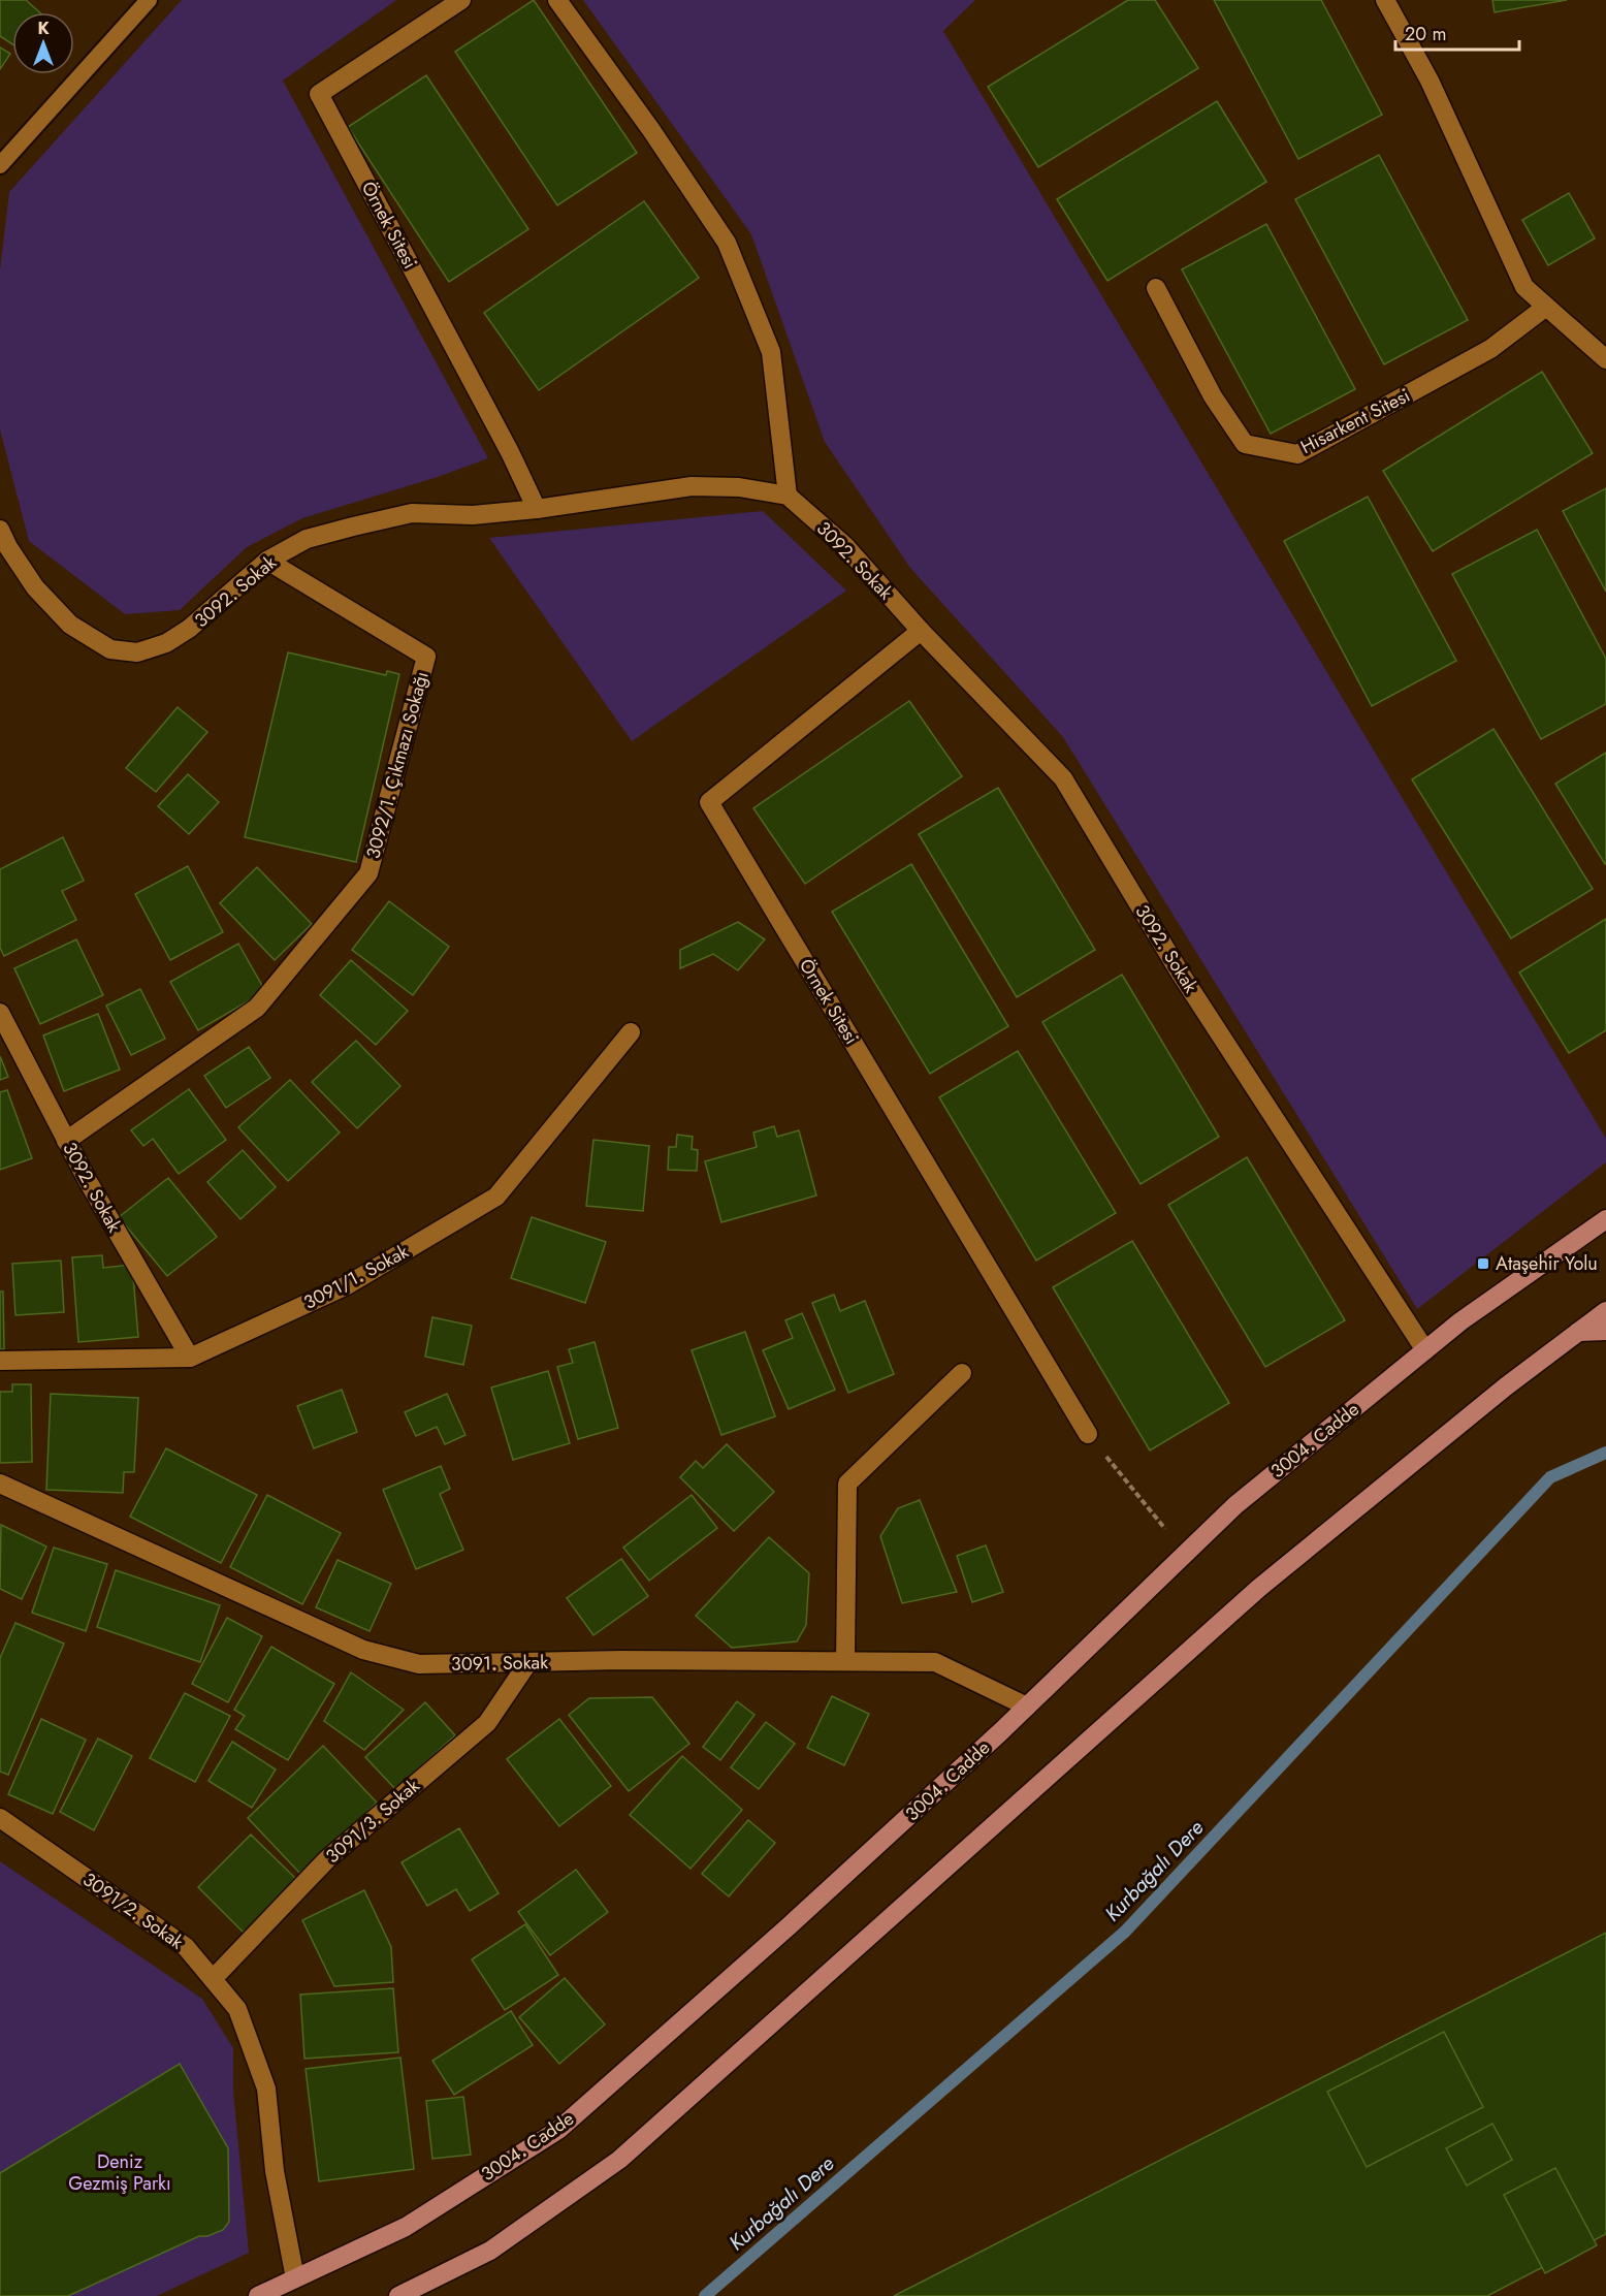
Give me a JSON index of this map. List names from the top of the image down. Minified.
{"streets":{"main road":["3004. Cadde"],"street":["Örnek Sitesi","Hisarkent Sitesi","3092. Sokak","3092/1. Çıkmazı Sokağı","3091/1. Sokak","3091. Sokak","3091/3. Sokak","3091/2. Sokak"]},"crossings":[["Örnek Sitesi","3092. Sokak"],["3092. Sokak","3092/1. Çıkmazı Sokağı"],["3092. Sokak","3091/1. Sokak"],["3092. Sokak","3004. Cadde"],["3004. Cadde","3091. Sokak"],["3004. Cadde","3091/2. Sokak"],["3091. Sokak","3091/3. Sokak"],["3091/3. Sokak","3091/2. Sokak"]],"water":["Kurbağalı Dere"],"parks":["Deniz Gezmiş Parkı"],"places":{"transit":["Ataşehir Yolu"]},"scale_bar":"20 m","north":"top"}
